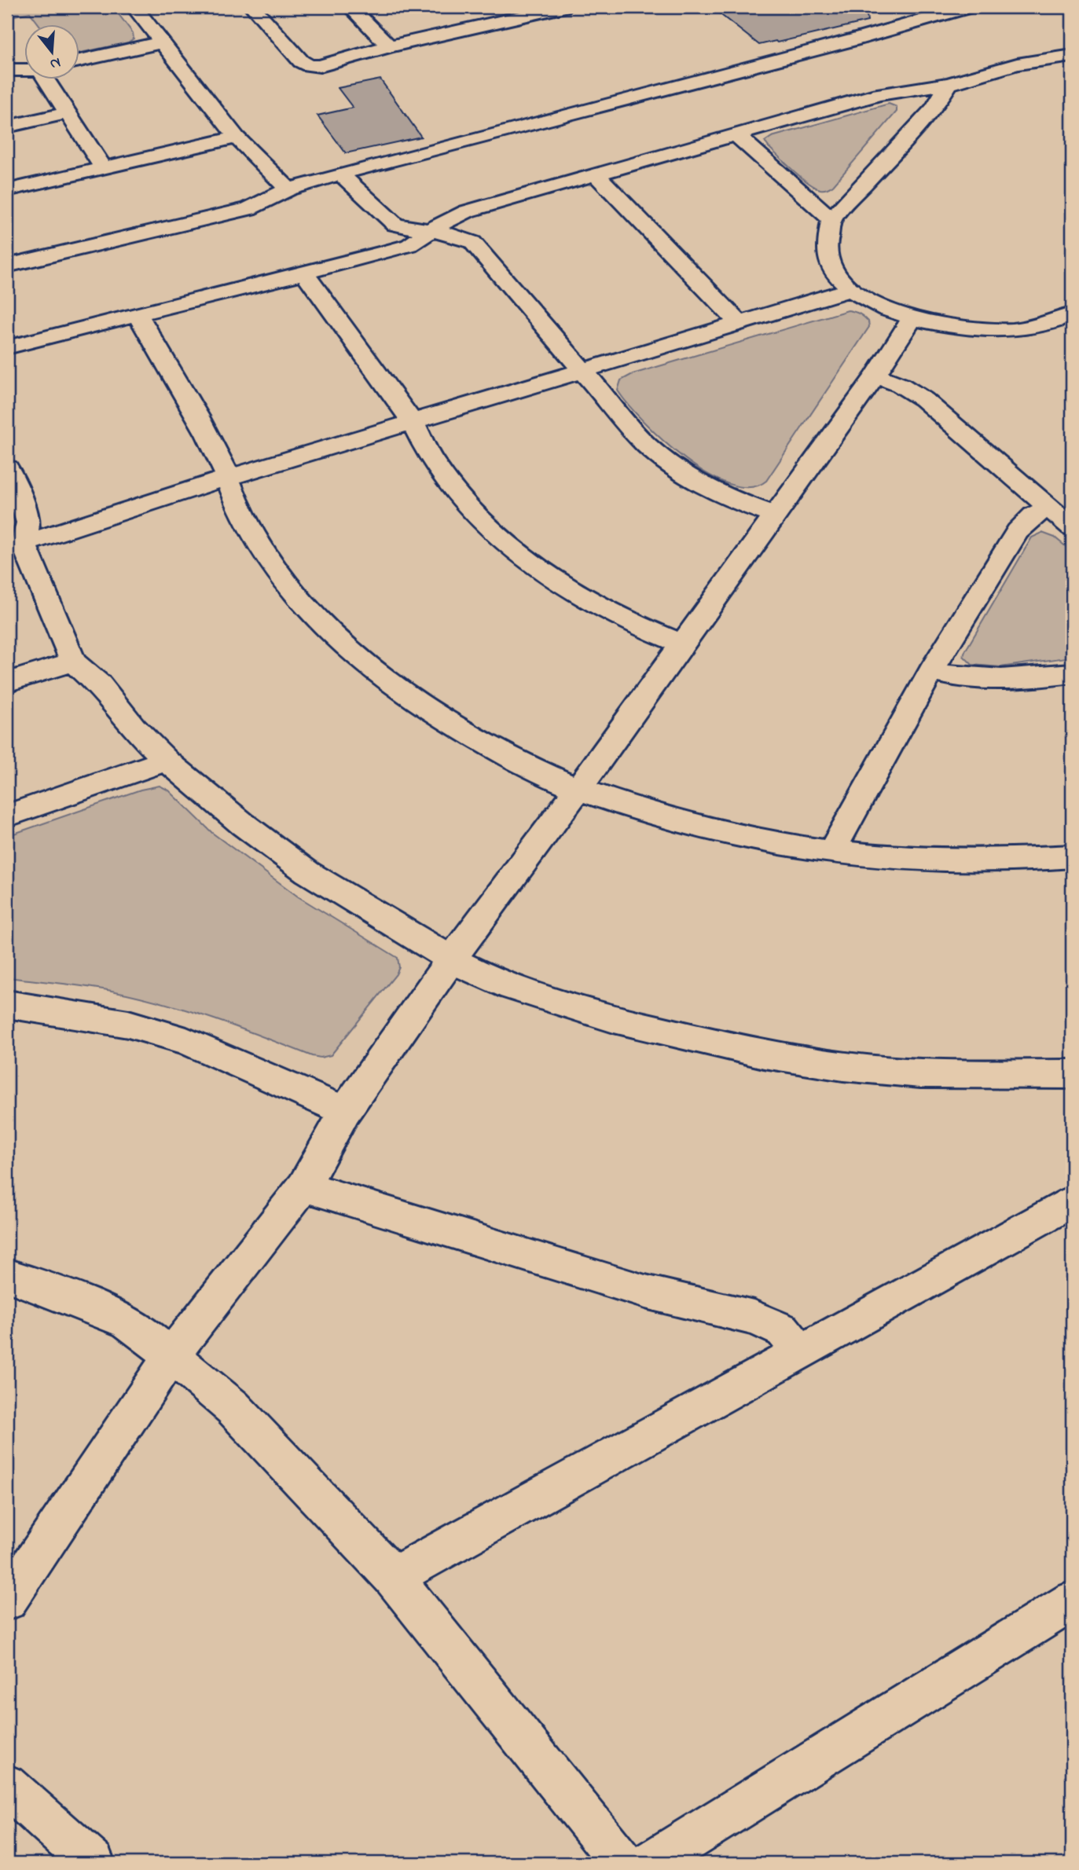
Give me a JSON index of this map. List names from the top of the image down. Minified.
{"north":"bottom"}
